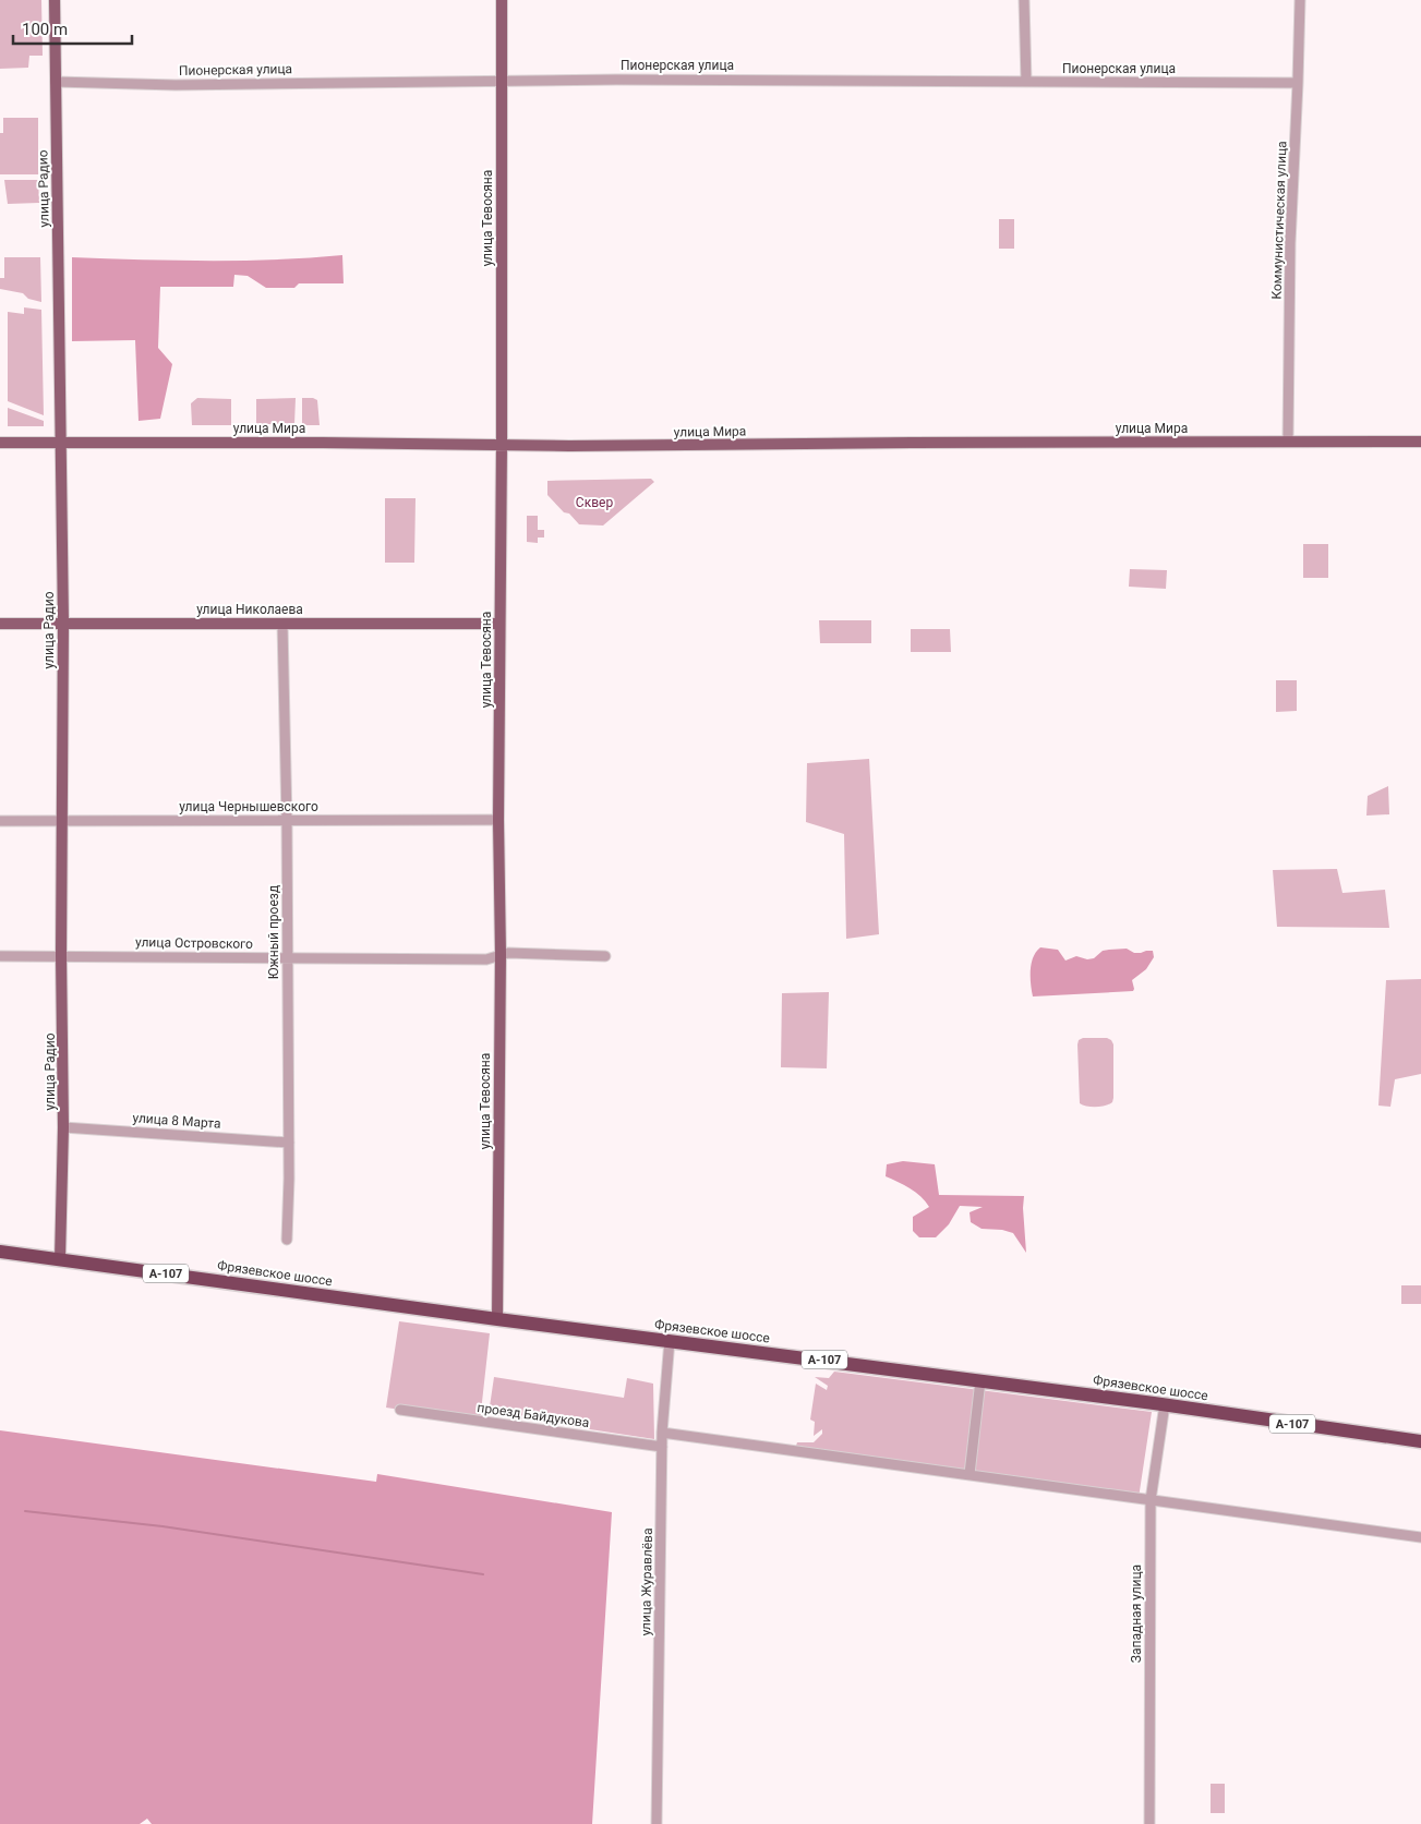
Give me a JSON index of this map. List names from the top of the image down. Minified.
{"streets":{"highway":["А-107","Фрязевское шоссе"],"main road":["улица Радио","улица Тевосяна","улица Мира","улица Николаева"],"street":["Пионерская улица","Коммунистическая улица","улица Чернышевского","Южный проезд","улица Островского","улица 8 Марта","проезд Байдукова","улица Журавлёва","Западная улица"]},"crossings":[["Пионерская улица","улица Радио"],["Пионерская улица","улица Тевосяна"],["Пионерская улица","Коммунистическая улица"],["улица Радио","улица Мира"],["улица Радио","улица Николаева"],["улица Радио","улица Чернышевского"],["улица Радио","улица Островского"],["улица Радио","улица 8 Марта"],["улица Радио","Фрязевское шоссе"],["улица Тевосяна","улица Мира"],["улица Тевосяна","улица Николаева"],["улица Тевосяна","улица Чернышевского"],["улица Тевосяна","улица Островского"],["улица Тевосяна","Фрязевское шоссе"],["Коммунистическая улица","улица Мира"],["улица Николаева","Южный проезд"],["улица Чернышевского","Южный проезд"],["Южный проезд","улица Островского"],["Южный проезд","улица 8 Марта"],["Фрязевское шоссе","улица Журавлёва"],["Фрязевское шоссе","Западная улица"],["проезд Байдукова","улица Журавлёва"]],"parks":["Сквер"],"scale_bar":"100 m"}
